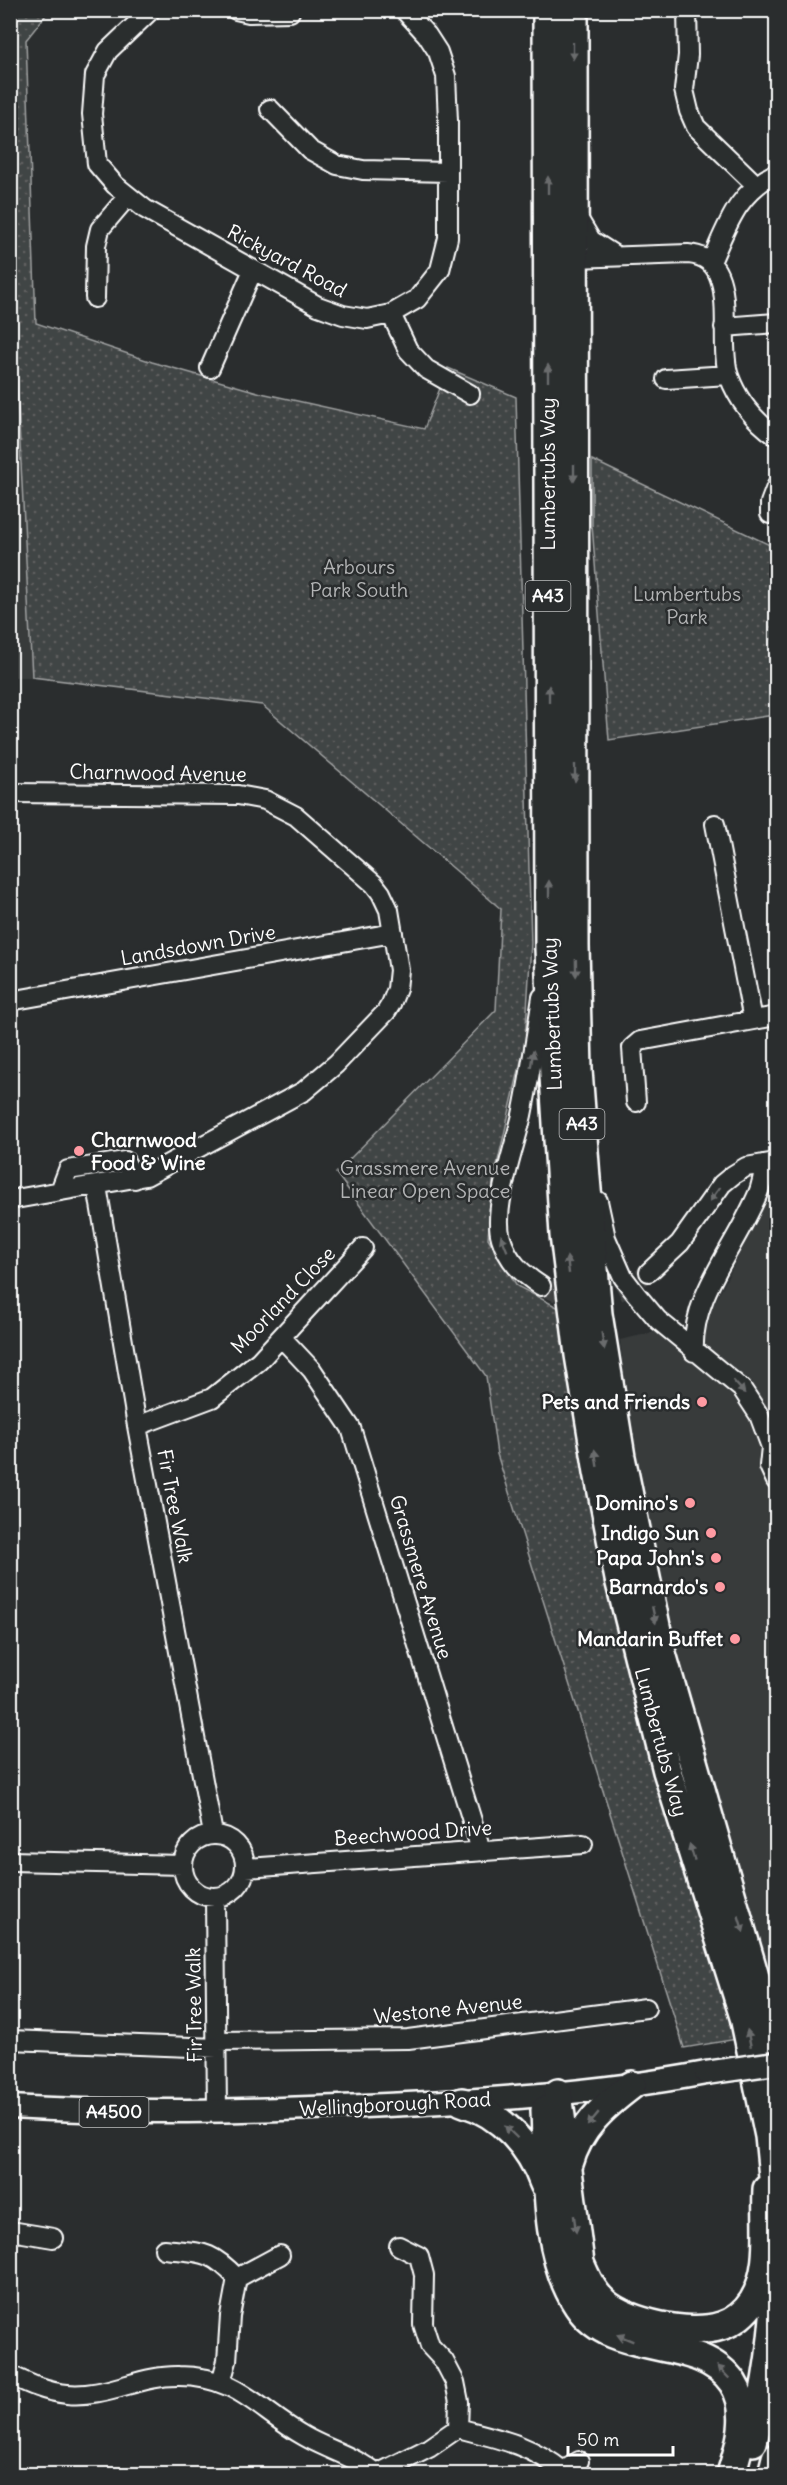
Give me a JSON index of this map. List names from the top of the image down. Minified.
{"streets":{"highway":["Lumbertubs Way","A43"],"main road":["Wellingborough Road","A4500"],"street":["Rickyard Road","Charnwood Avenue","Landsdown Drive","Moorland Close","Fir Tree Walk","Grassmere Avenue","Beechwood Drive","Westone Avenue"]},"crossings":[["Charnwood Avenue","Landsdown Drive"],["Charnwood Avenue","Fir Tree Walk"],["Moorland Close","Fir Tree Walk"],["Moorland Close","Grassmere Avenue"],["Fir Tree Walk","Beechwood Drive"],["Fir Tree Walk","Westone Avenue"],["Fir Tree Walk","Wellingborough Road"],["Grassmere Avenue","Beechwood Drive"]],"parks":["Arbours Park South","Lumbertubs Park","Grassmere Avenue Linear Open Space"],"places":["Charnwood Food & Wine","Pets and Friends","Domino's","Indigo Sun","Papa John's","Barnardo's","Mandarin Buffet"],"scale_bar":"50 m"}
